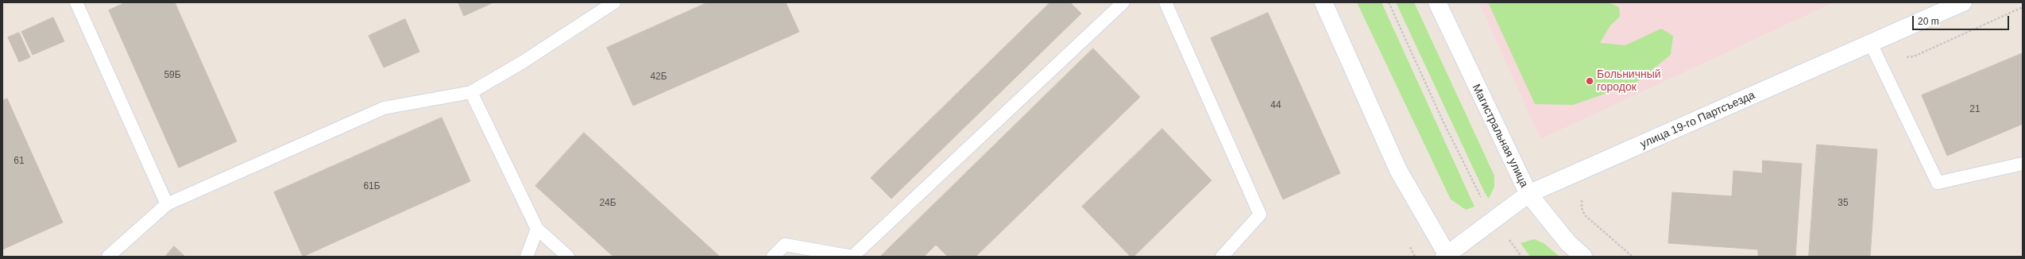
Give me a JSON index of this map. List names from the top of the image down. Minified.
{"streets":{"street":["улица 19-го Партсъезда","Магистральная улица"]},"crossings":[["улица 19-го Партсъезда","Магистральная улица"]],"places":["Больничный городок"],"house_numbers":["59Б","42Б","44","21","61","61Б","24Б","35"],"scale_bar":"20 m"}
